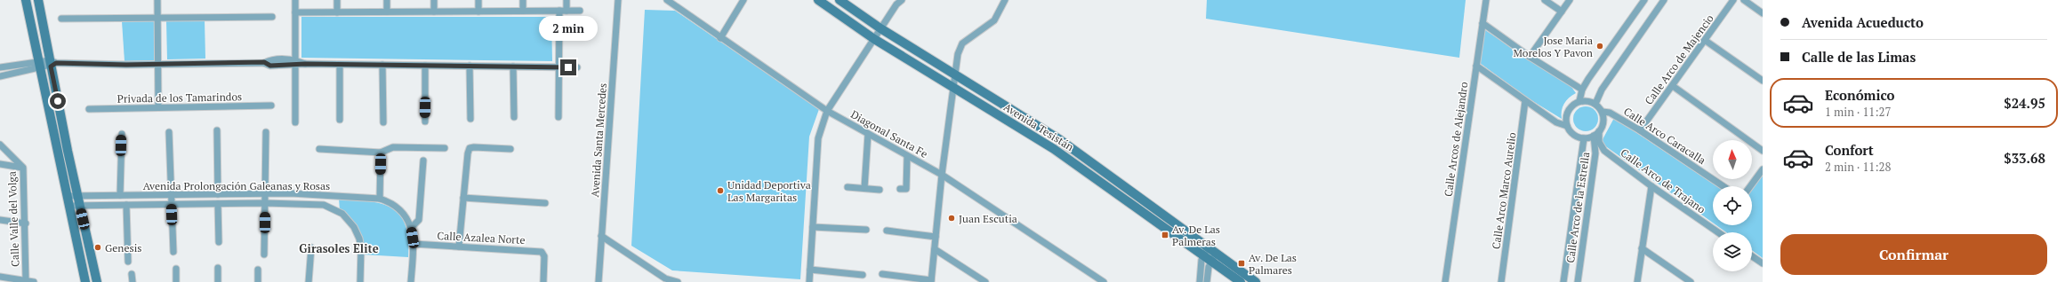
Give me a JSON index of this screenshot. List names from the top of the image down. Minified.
{"streets":{"street":["Calle Arco de Majencio","Privada de los Tamarindos","Avenida Tesistán","Diagonal Santa Fe","Calle Arco Caracalla","Calle Arcos de Alejandro","Avenida Santa Mercedes","Calle Arco de Trajano","Avenida Prolongación Galeanas y Rosas","Calle Arco Marco Aurelio","Calle Arco de la Estrella","Calle Valle del Volga","Calle Azalea Norte"]},"crossings":[["Calle Arco de Majencio","Calle Arco Caracalla"],["Calle Arco Caracalla","Calle Arco de Trajano"],["Calle Arco Caracalla","Calle Arco de la Estrella"],["Calle Arco de Trajano","Calle Arco de la Estrella"]],"districts":["Girasoles Elite"],"places":{"other":["Jose Maria Morelos Y Pavon","Unidad Deportiva Las Margaritas","Juan Escutia","Genesis"],"transit":["Av. De Las Palmeras","Av. De Las Palmares"]},"north":"top","page":{"banner":["Avenida Acueducto","Calle de las Limas"],"bubble":"2 min","list":[{"name":"Económico","note":"1 min · 11:27","value":"$24.95"},{"name":"Confort","note":"2 min · 11:28","value":"$33.68"}],"buttons":"Confirmar"}}
